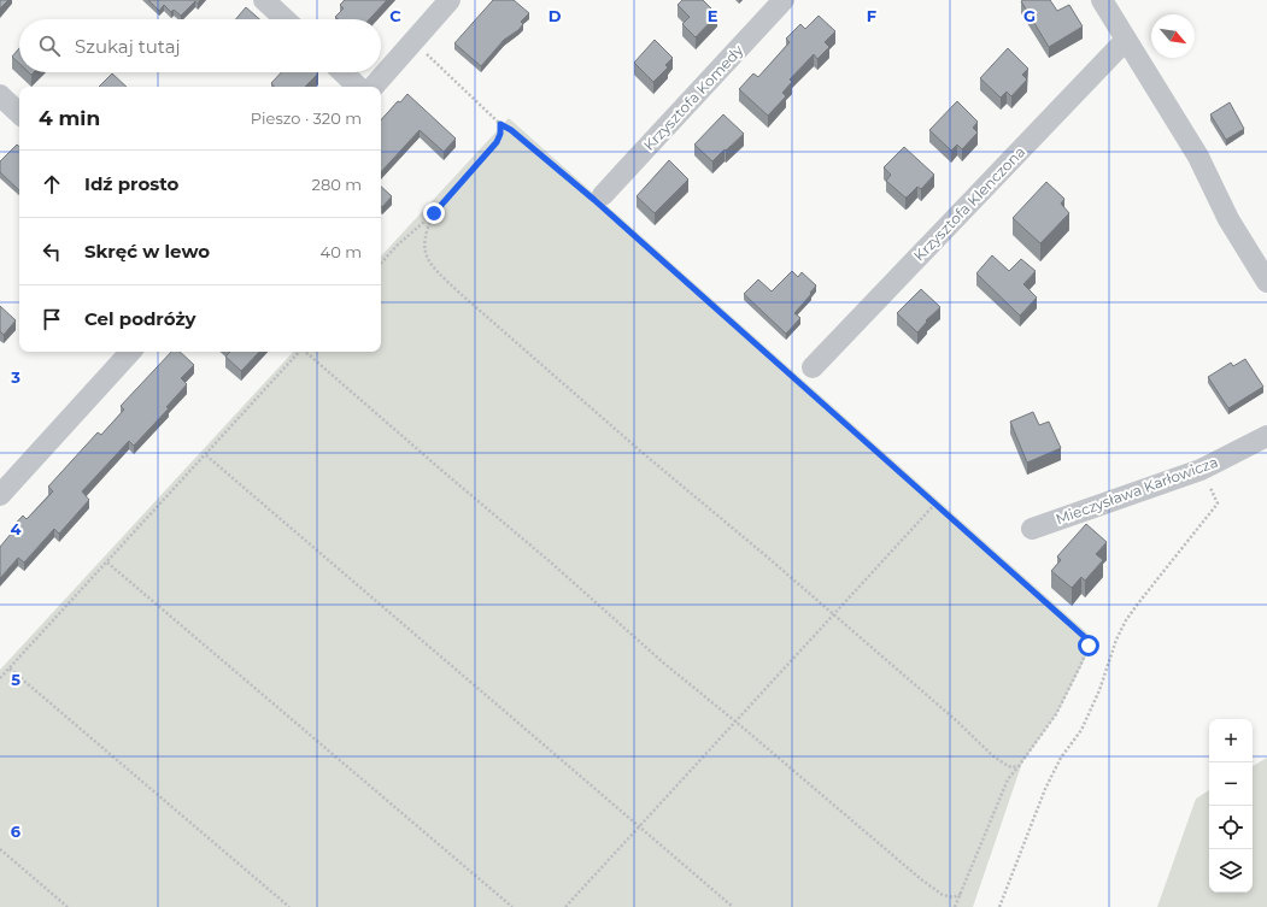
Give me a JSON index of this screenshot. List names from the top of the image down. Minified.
{"streets":{"street":["Krzysztofa Komedy","Krzysztofa Klenczona","Mieczysława Karłowicza"]},"north":"bottom right","page":{"search":"Szukaj tutaj","heading":["4 min","Pieszo · 320 m"],"list":[["Idź prosto","280 m"],["Skręć w lewo","40 m"],"Cel podróży"],"map_buttons":["+","−"]},"grid":{"columns":["C","D","E","F","G"],"rows":["3","4","5","6"]}}
